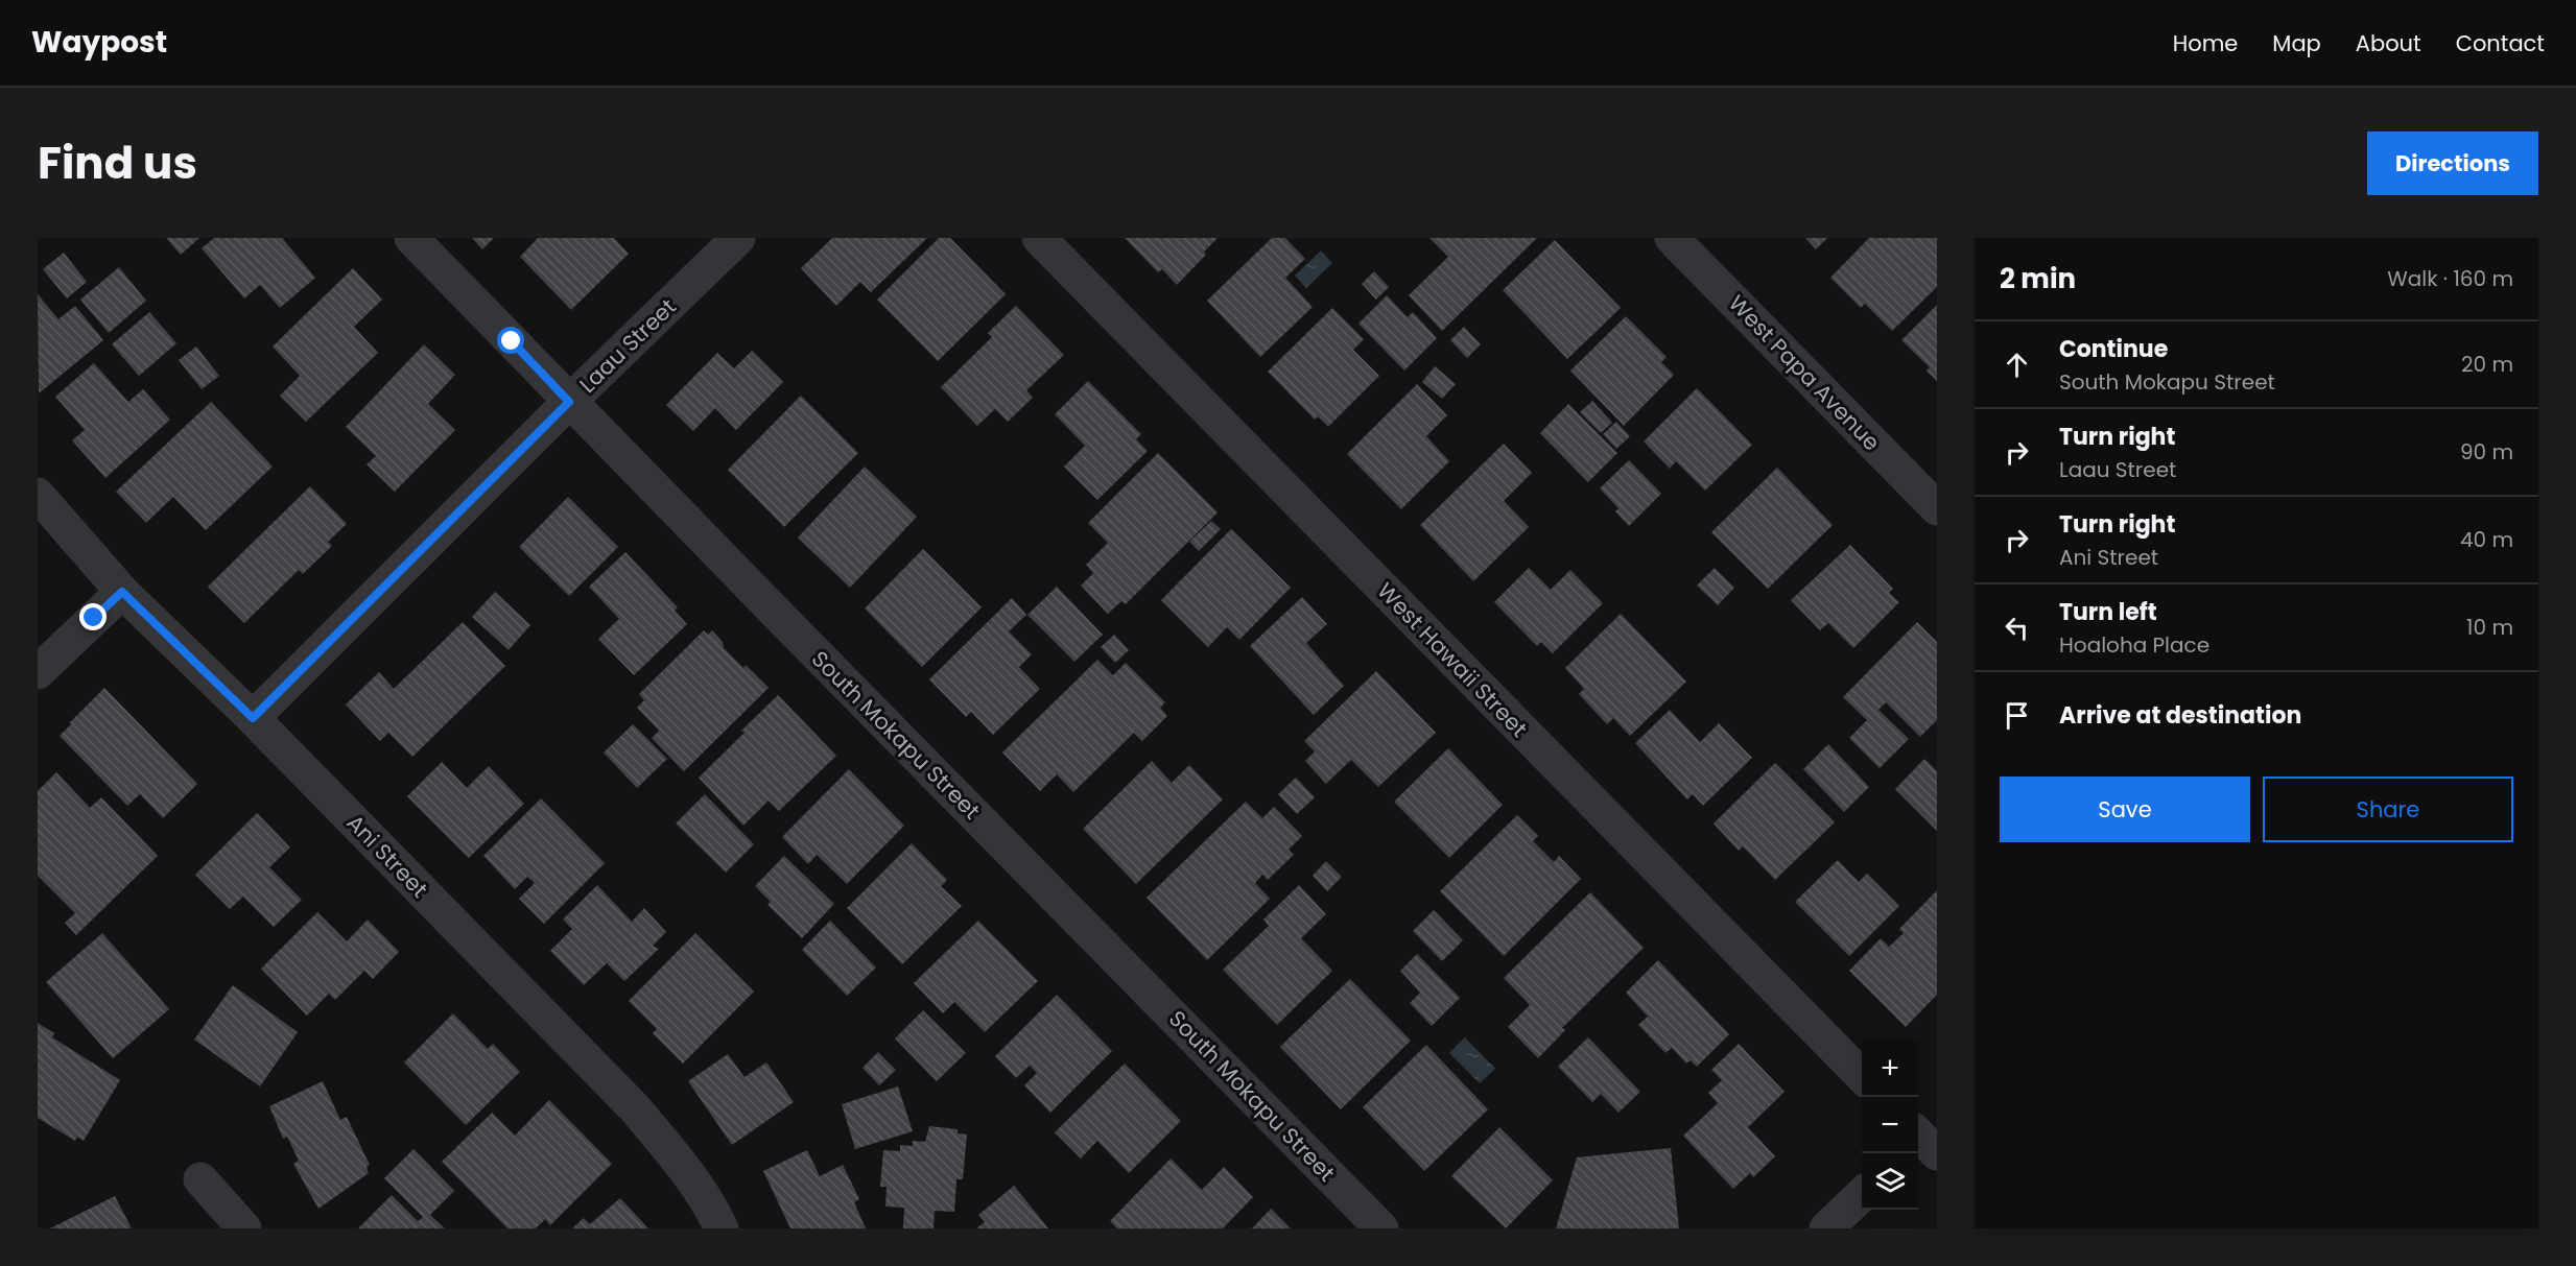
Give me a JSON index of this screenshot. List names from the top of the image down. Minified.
{"streets":{"street":["Laau Street","West Papa Avenue","West Hawaii Street","South Mokapu Street","Ani Street"]},"crossings":[["Laau Street","South Mokapu Street"],["Laau Street","Ani Street"]],"page":{"header":"Waypost","nav":["Home","Map","About","Contact"],"title":"Find us","buttons":["Directions",["Save","Share"]],"heading":["2 min","Walk · 160 m"],"list":[["Continue","South Mokapu Street","20 m"],["Turn right","Laau Street","90 m"],["Turn right","Ani Street","40 m"],["Turn left","Hoaloha Place","10 m"],"Arrive at destination"],"map_buttons":["+","−"]}}
